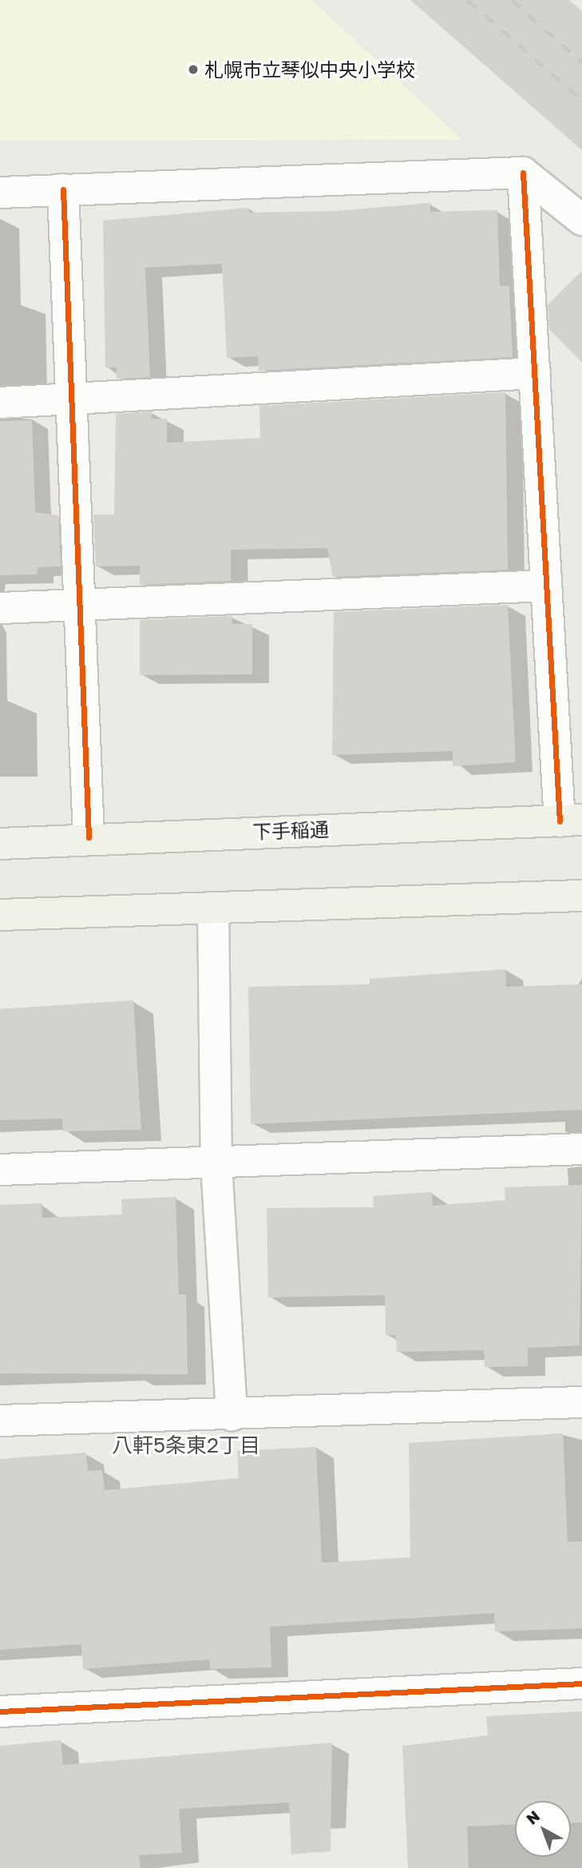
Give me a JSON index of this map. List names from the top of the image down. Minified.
{"streets":{"main road":["下手稲通"]},"districts":["八軒5条東2丁目"],"places":["札幌市立琴似中央小学校"],"north":"top left"}
